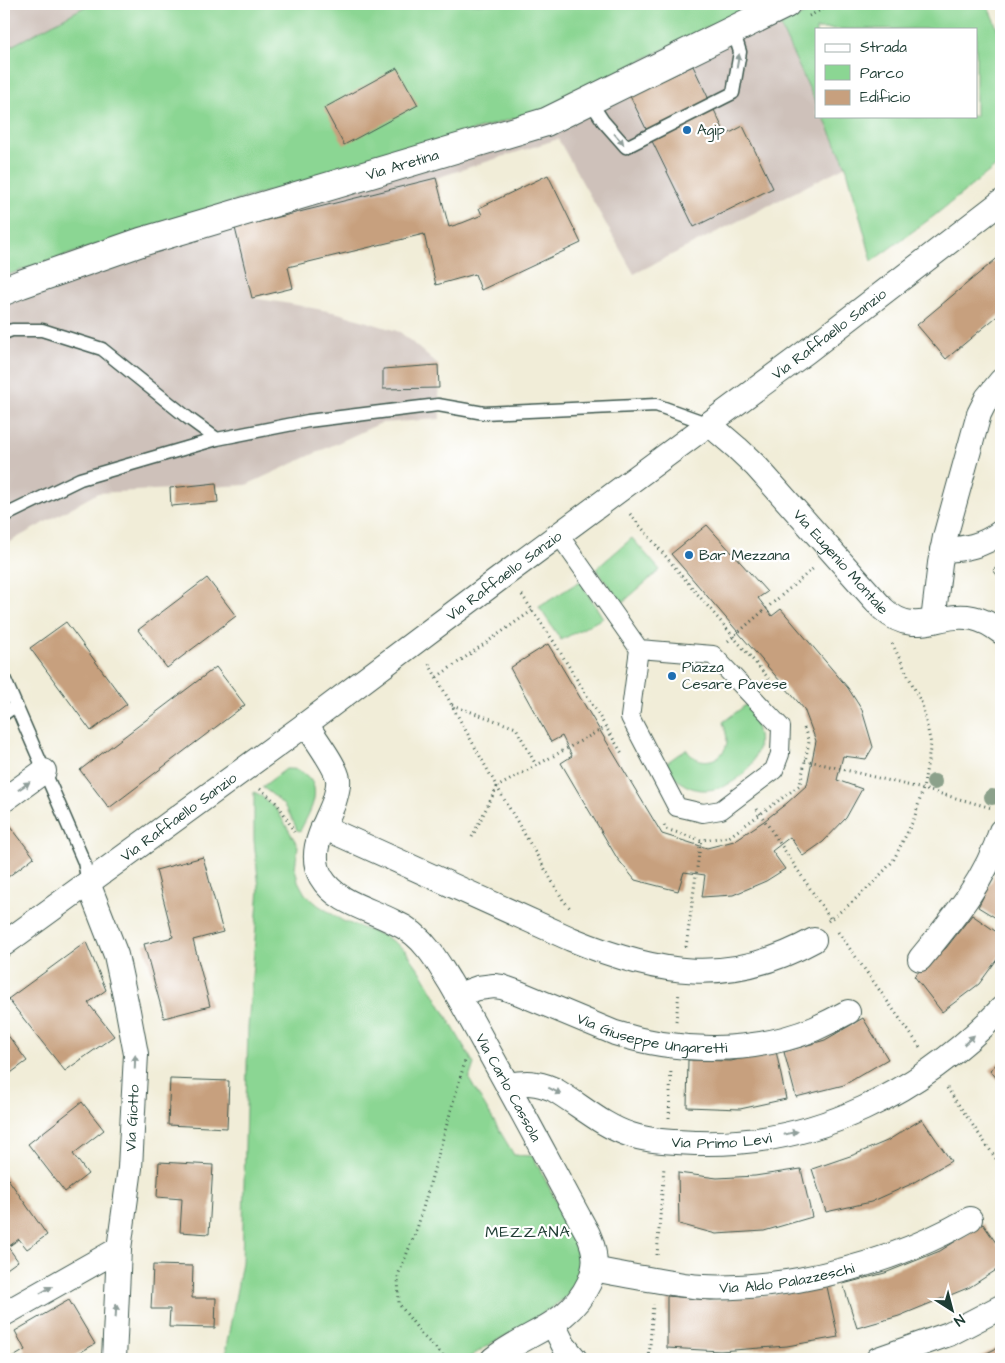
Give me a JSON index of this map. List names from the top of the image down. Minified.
{"streets":{"street":["Via Aretina","Via Raffaello Sanzio","Via Eugenio Montale","Via Giuseppe Ungaretti","Via Carlo Cassola","Via Giotto","Via Primo Levi","Via Aldo Palazzeschi"]},"crossings":[["Via Raffaello Sanzio","Via Eugenio Montale"],["Via Raffaello Sanzio","Via Carlo Cassola"],["Via Raffaello Sanzio","Via Giotto"],["Via Giuseppe Ungaretti","Via Carlo Cassola"],["Via Carlo Cassola","Via Primo Levi"],["Via Carlo Cassola","Via Aldo Palazzeschi"]],"one_way":["Via Giotto","Via Primo Levi"],"districts":["MEZZANA"],"places":["Agip","Bar Mezzana","Piazza Cesare Pavese"],"legend":["Strada","Parco","Edificio"],"north":"bottom right"}
